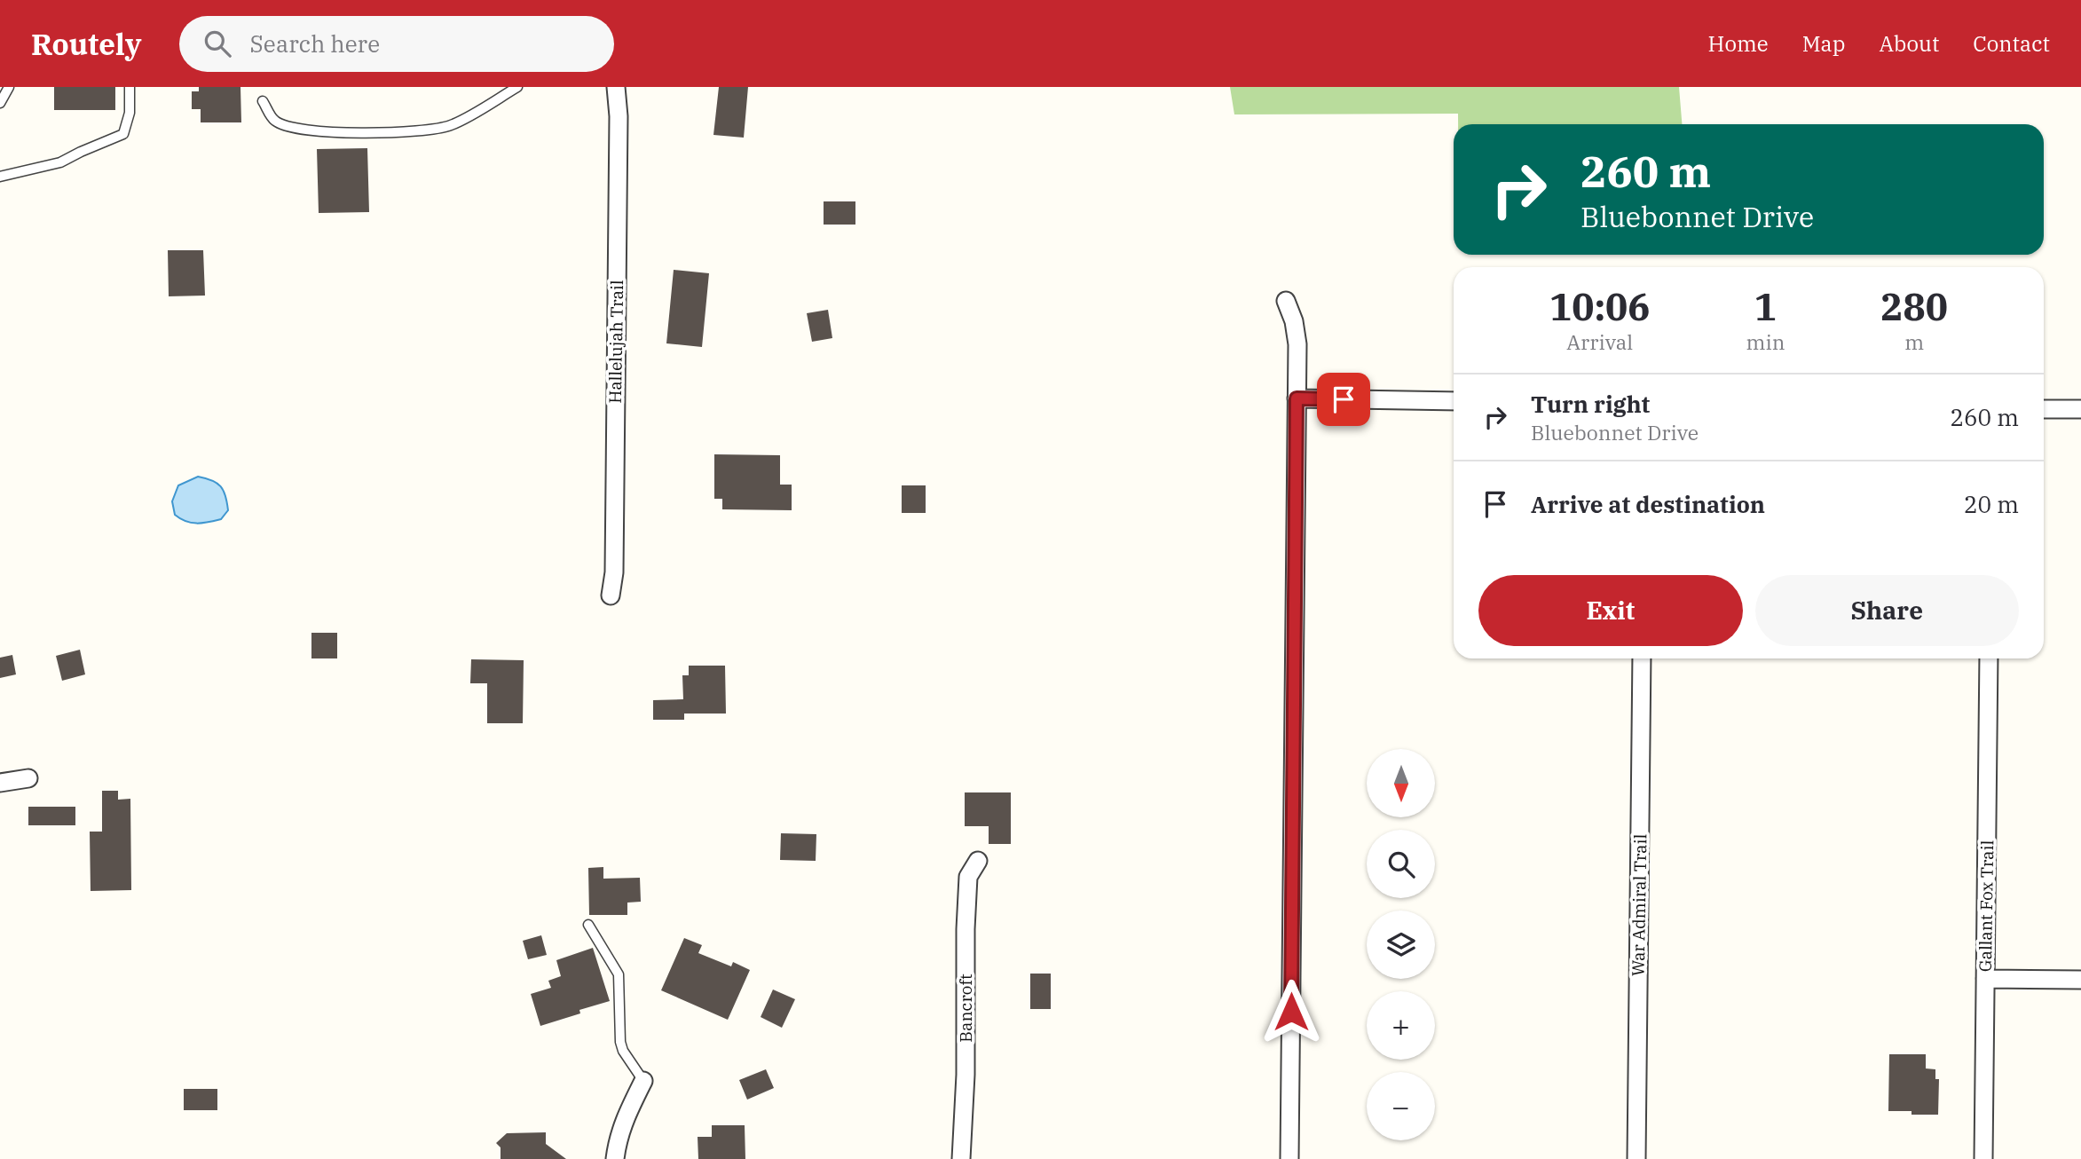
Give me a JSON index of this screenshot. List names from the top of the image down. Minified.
{"streets":{"street":["Hallelujah Trail","War Admiral Trail","Gallant Fox Trail","Bancroft"]},"north":"bottom","page":{"header":"Routely","search":"Search here","nav":["Home","Map","About","Contact"],"turn":["260 m","Bluebonnet Drive"],"eta":["10:06","Arrival","1","min","280","m"],"list":[{"name":"Turn right","note":"Bluebonnet Drive","value":"260 m"},{"name":"Arrive at destination","value":"20 m"}],"buttons":["Exit","Share"],"map_buttons":["+","−"]}}
